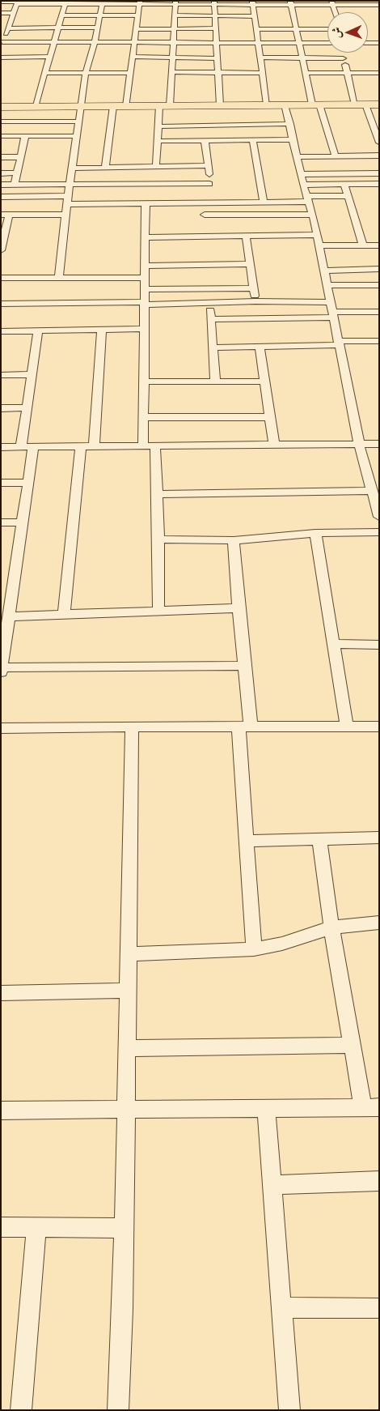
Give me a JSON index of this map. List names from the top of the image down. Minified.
{"north":"left"}
